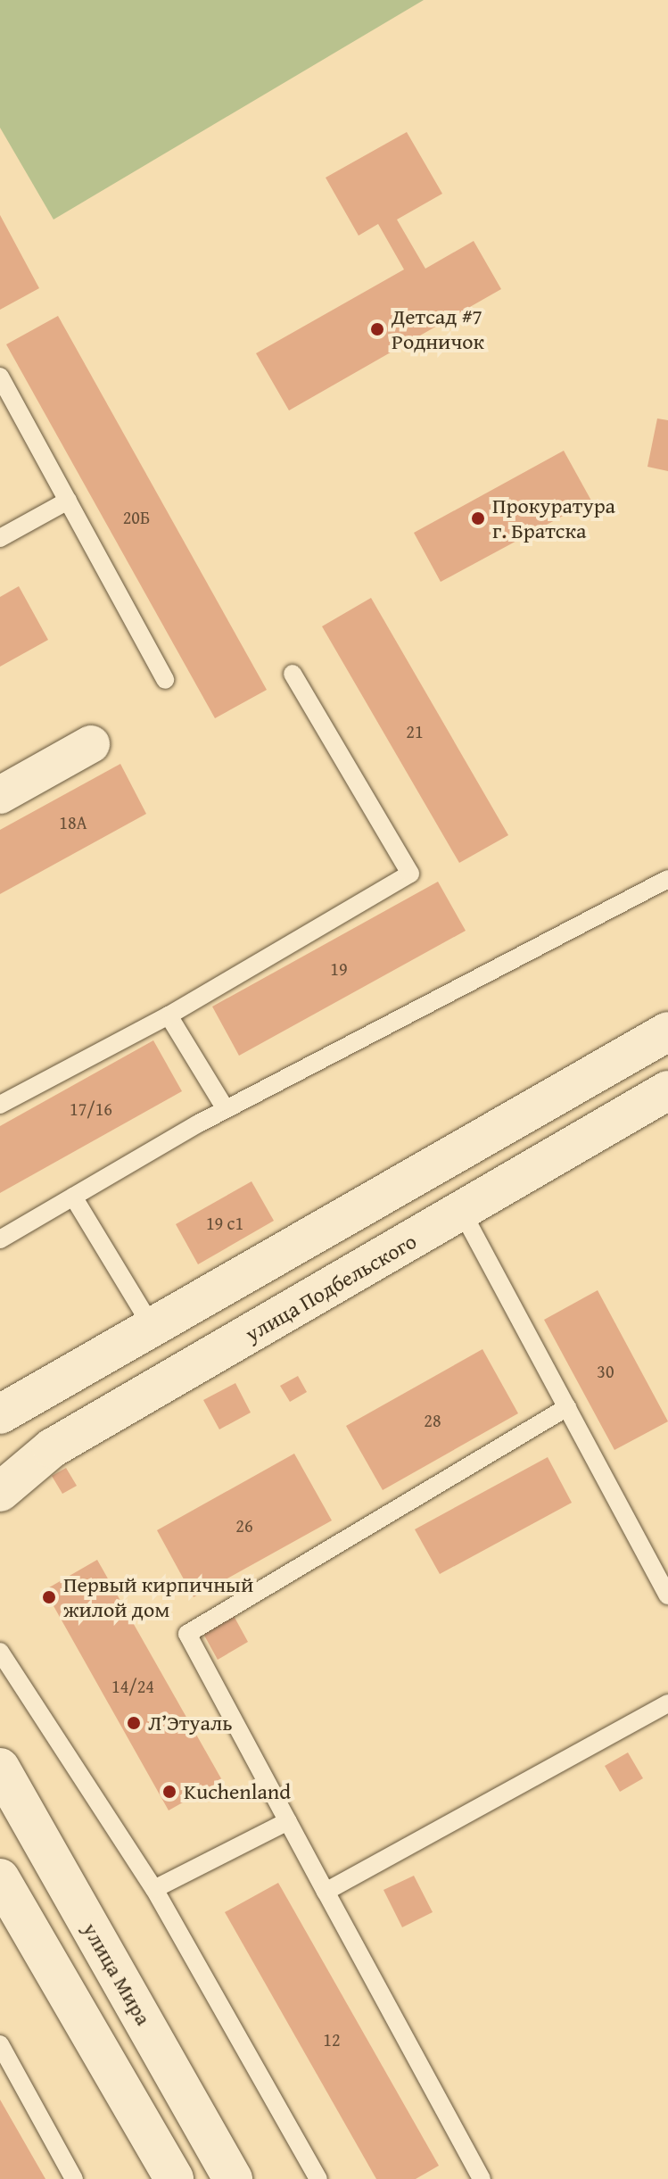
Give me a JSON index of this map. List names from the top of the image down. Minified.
{"streets":{"main road":["улица Подбельского","улица Мира"]},"places":["Детсад #7 Родничок","Прокуратура г. Братска","Первый кирпичный жилой дом","Л’Этуаль","Kuchenland"],"house_numbers":["20Б","21","18А","19","17/16","19 с1","30","28","26","14/24","12"]}
